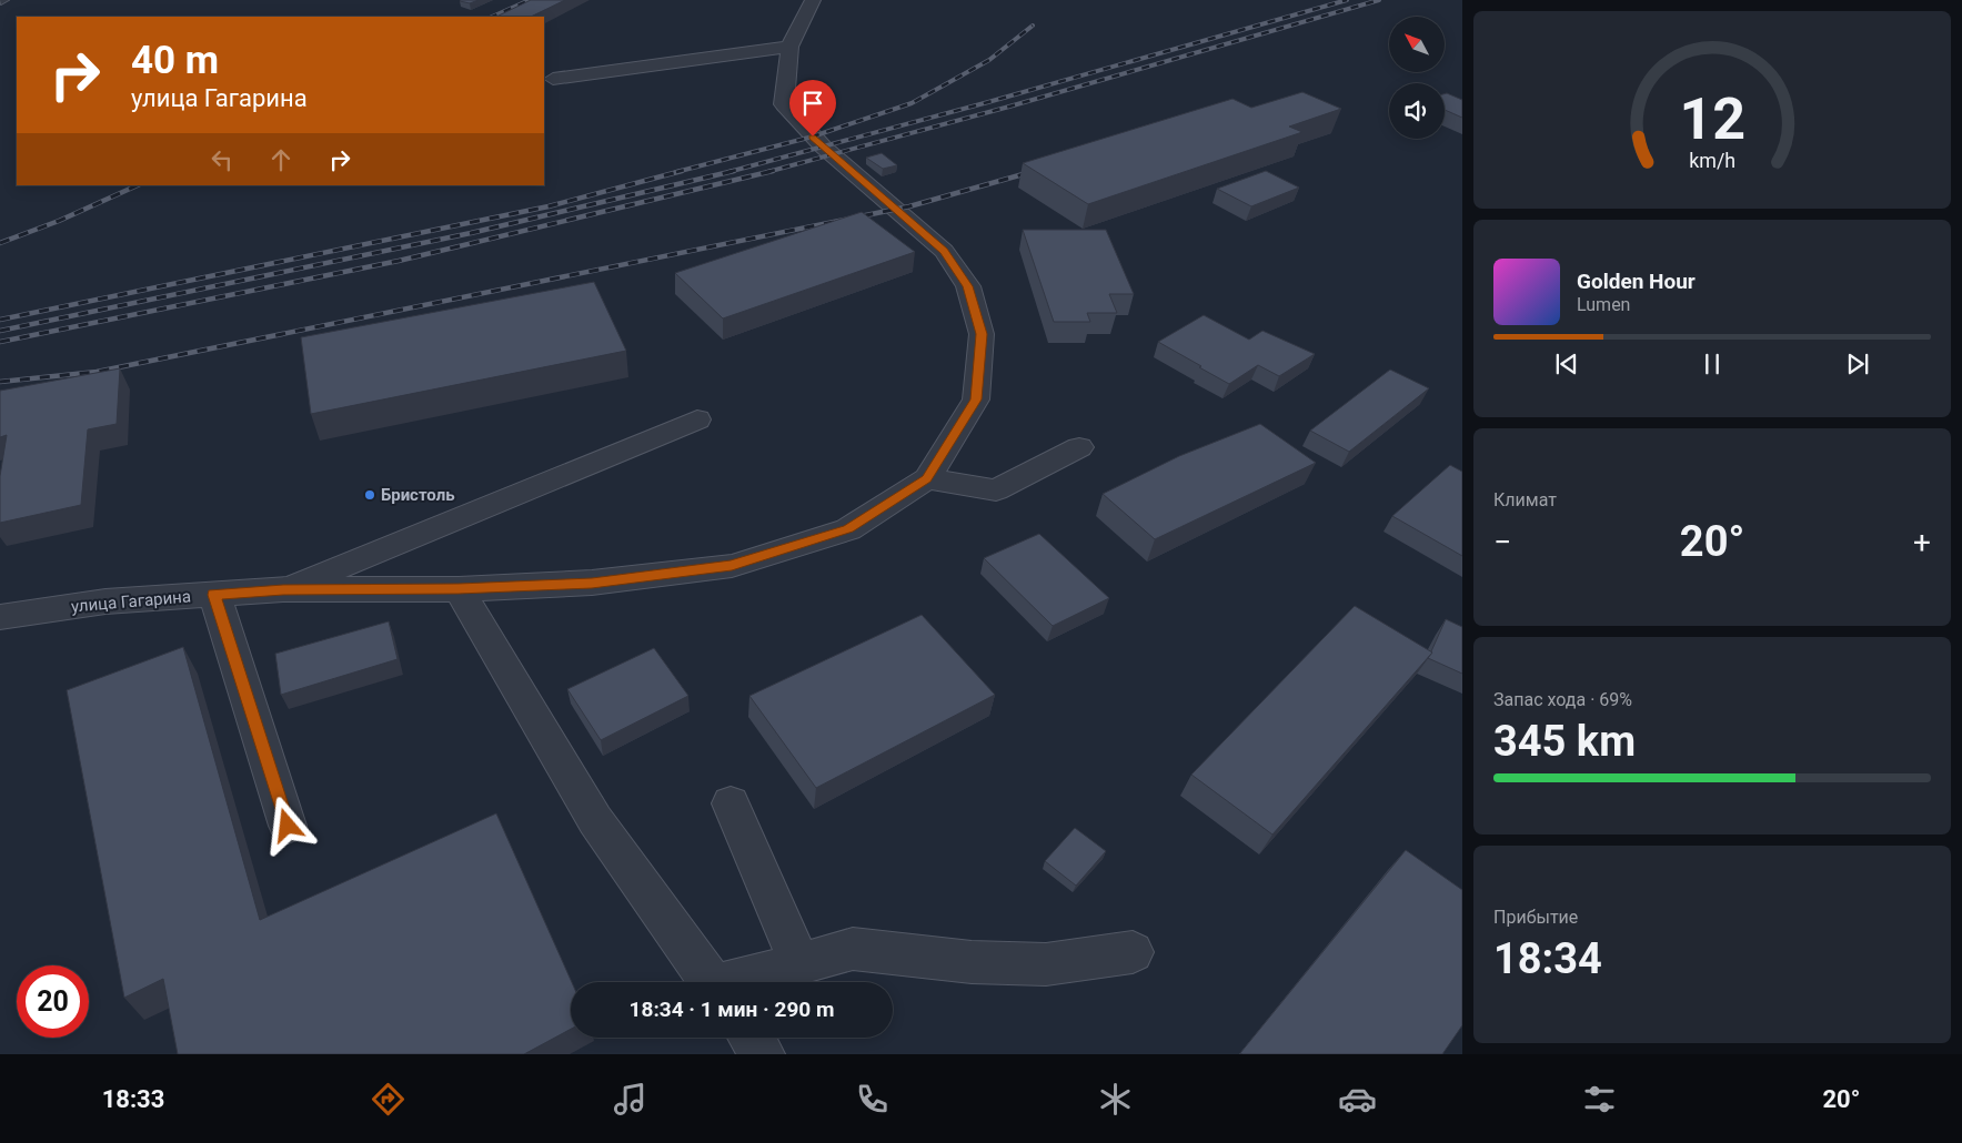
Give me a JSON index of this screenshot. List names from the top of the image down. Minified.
{"streets":{"street":["улица Гагарина"]},"places":["Бристоль"],"north":"top left","page":{"turn":["40 m","улица Гагарина"],"song":["Golden Hour","Lumen"],"tile":["Климат",["Запас хода · 69%","345 km"],["Прибытие","18:34"]],"heat":["−","20°","+"],"limit":"20","trip":"18:34 · 1 мин · 290 m","tabs":["18:33","20°"],"gauge":["12","km/h"]}}
